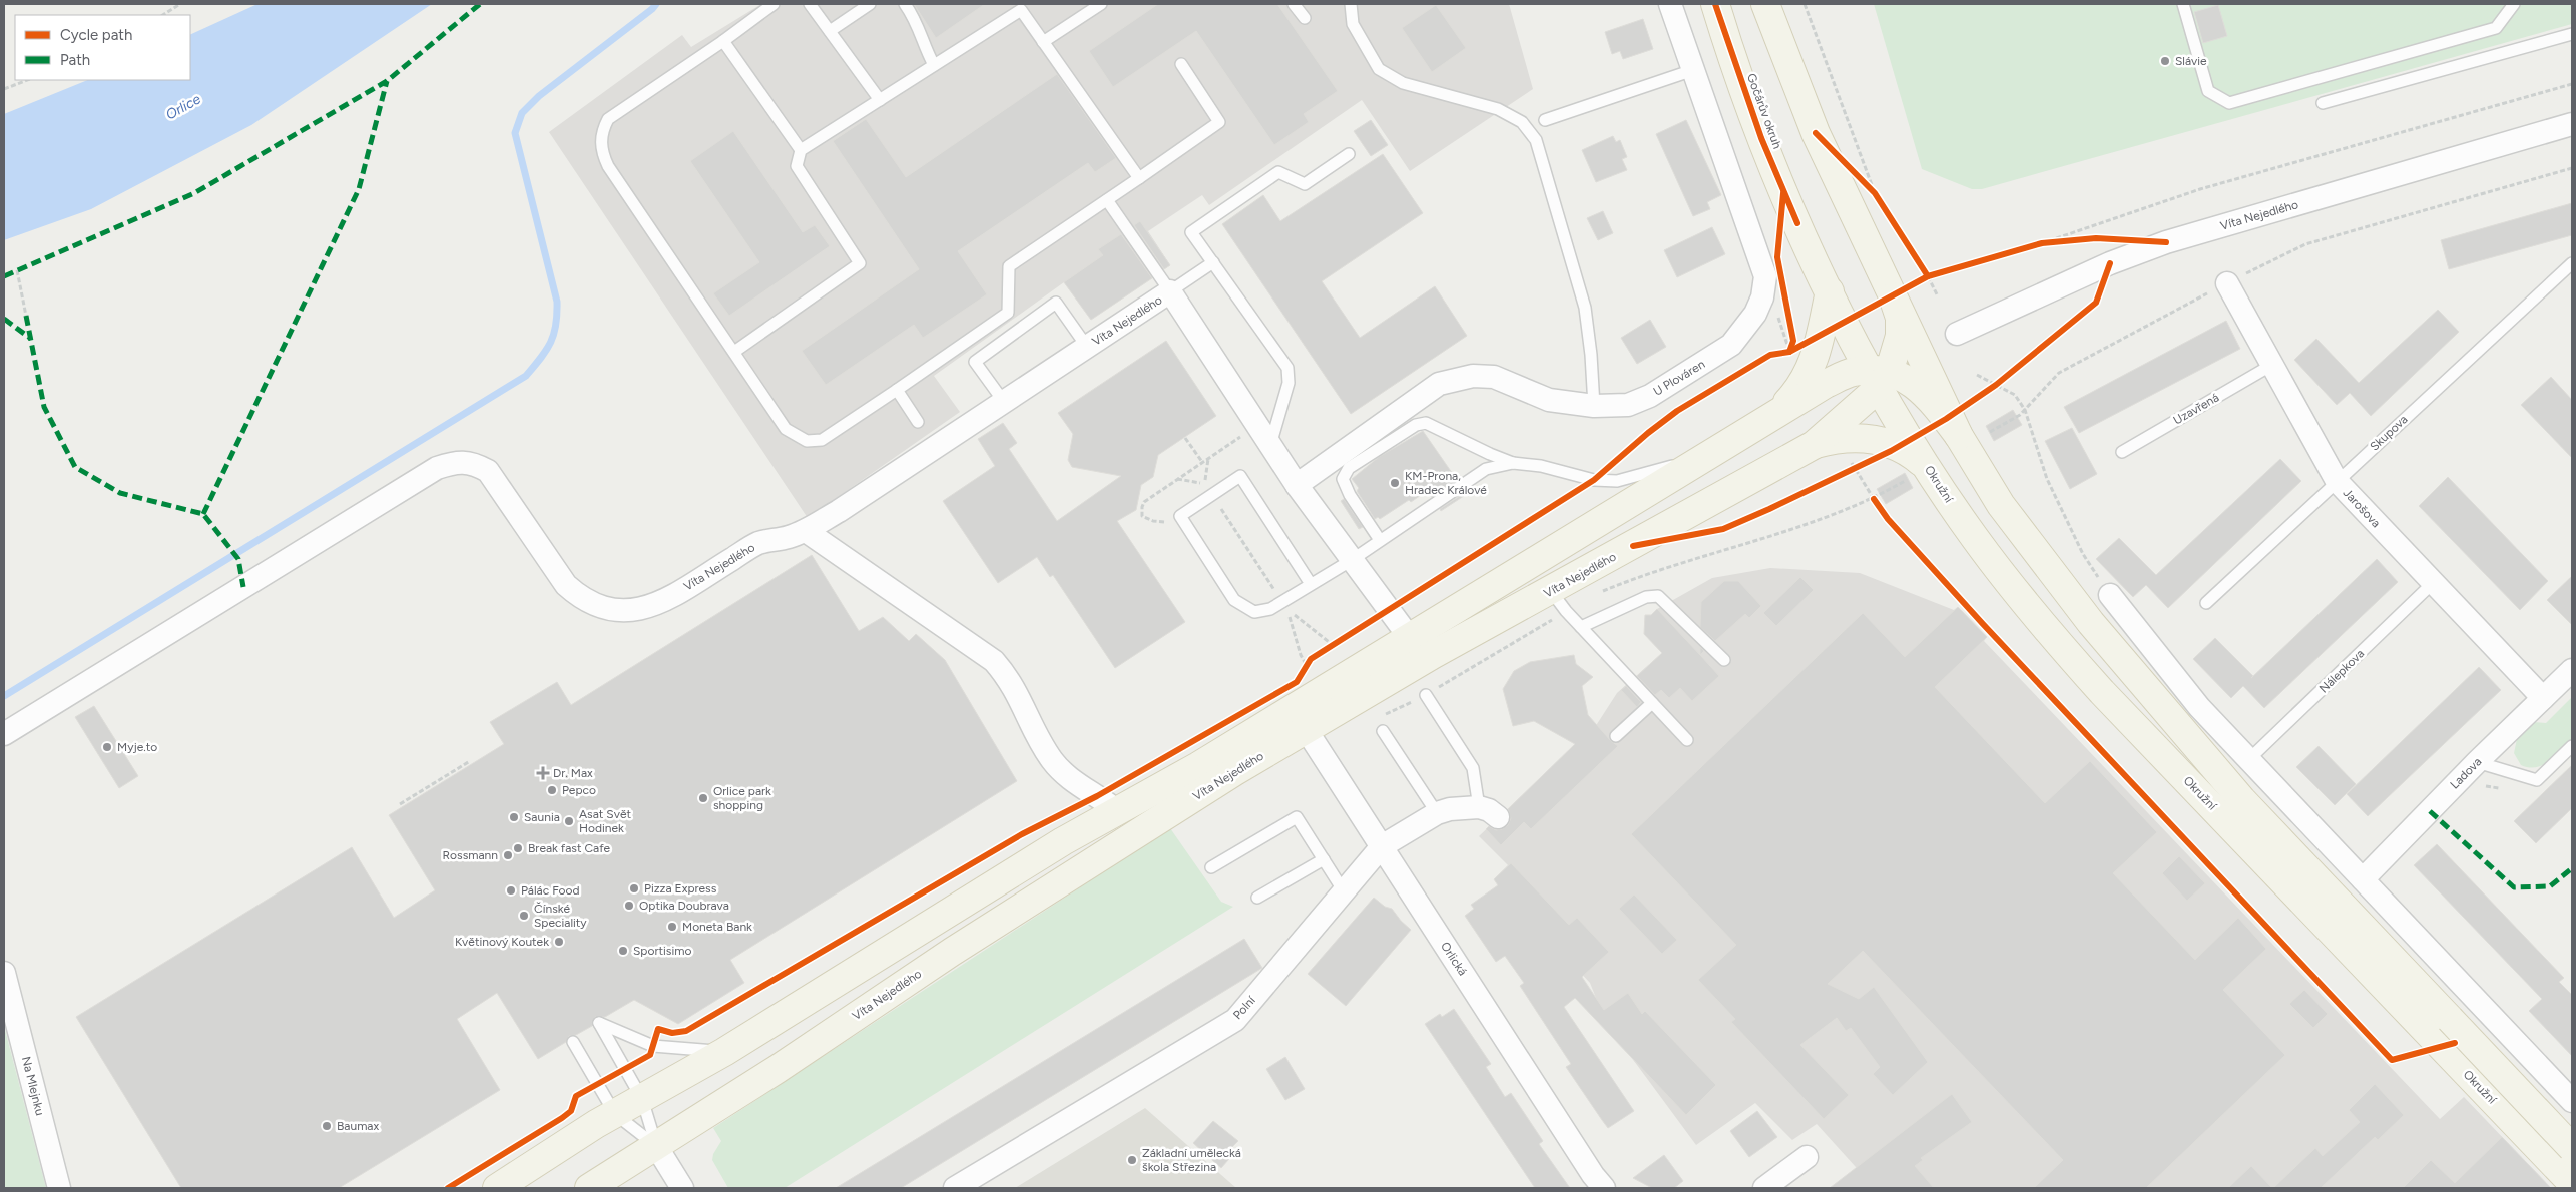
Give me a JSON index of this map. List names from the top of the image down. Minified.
{"streets":{"main road":["Gočárův okruh","Víta Nejedlého","Okružní"],"street":["U Plováren","Jarošova","Ladova","Orlická","Polní","Na Mlejnku"],"lane":["Uzavřená","Skupova","Nálepkova"]},"crossings":[["Gočárův okruh","Víta Nejedlého"],["Gočárův okruh","Okružní"],["Víta Nejedlého","U Plováren"],["Víta Nejedlého","Okružní"],["Víta Nejedlého","Orlická"],["Uzavřená","Jarošova"],["Skupova","Jarošova"],["Okružní","Nálepkova"],["Okružní","Ladova"],["Jarošova","Nálepkova"],["Jarošova","Ladova"],["Orlická","Polní"]],"water":["Orlice"],"places":{"other":["Slávie","KM-Prona, Hradec Králové","Myje.to","Pepco","Orlice park shopping","Saunia","Asat Svět Hodinek","Break fast Cafe","Rossmann","Pizza Express","Pálác Food","Optika Doubrava","Čínské Speciality","Moneta Bank","Květinový Koutek","Sportisimo","Baumax","Základní umělecká škola Střezina"],"health":["Dr. Max"]},"legend":["Cycle path","Path"]}
